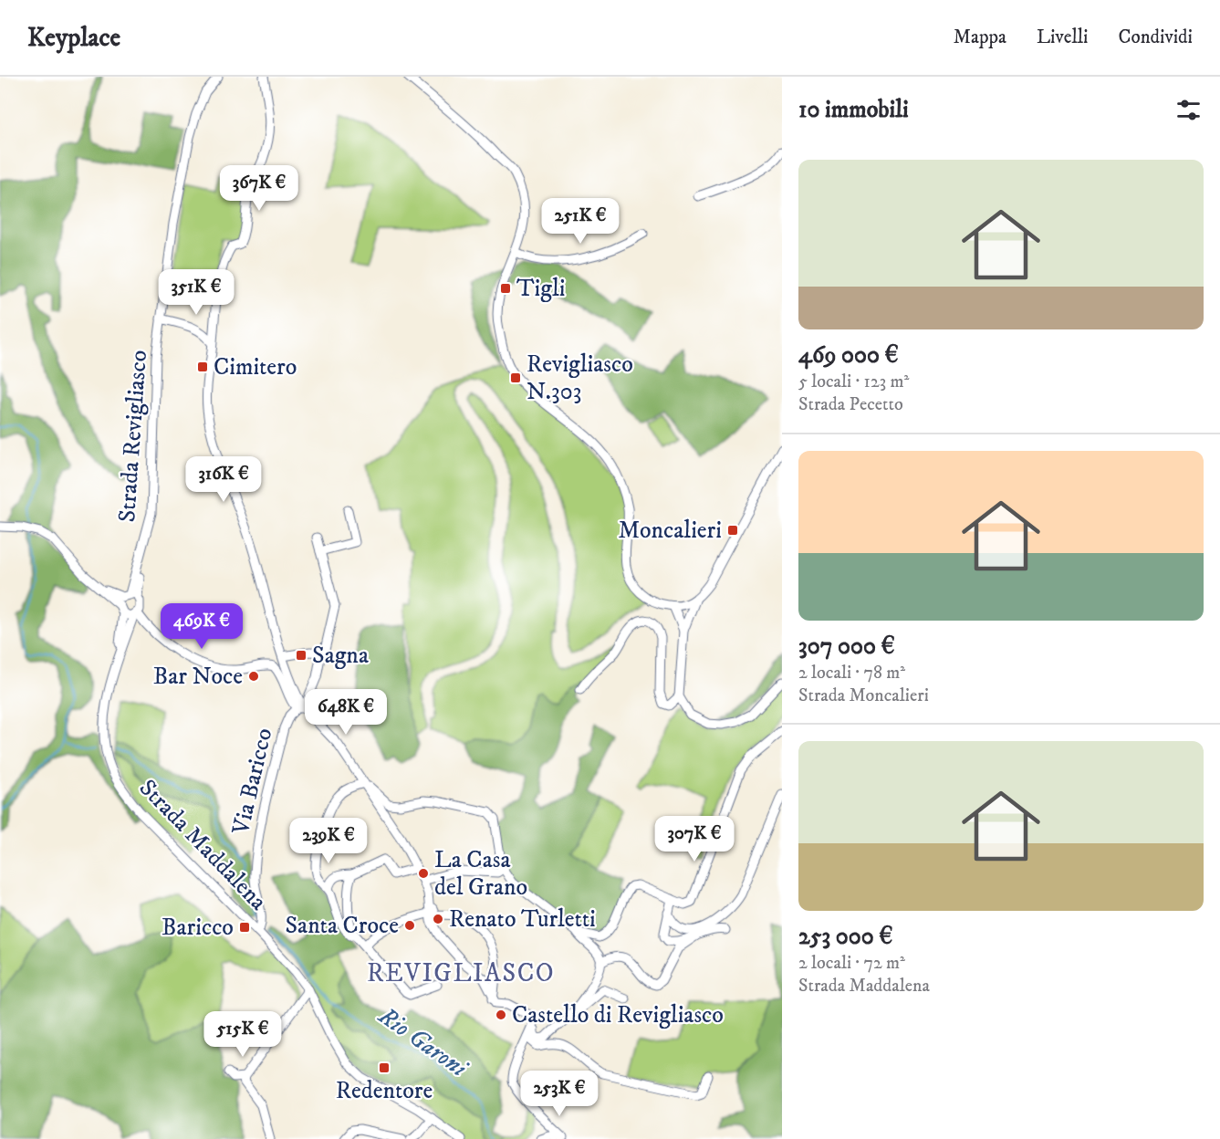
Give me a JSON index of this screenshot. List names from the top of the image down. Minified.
{"streets":{"street":["Strada Revigliasco","Via Baricco","Strada Maddalena"]},"crossings":[["Strada Revigliasco","Strada Maddalena"],["Via Baricco","Strada Maddalena"]],"districts":["REVIGLIASCO"],"water":["Rio Garoni"],"places":{"transit":["Tigli","Cimitero","Revigliasco N.303","Moncalieri","Sagna","Baricco","Redentore"],"other":["Bar Noce","La Casa del Grano","Renato Turletti","Santa Croce","Castello di Revigliasco"]},"page":{"header":"Keyplace","nav":["Mappa","Livelli","Condividi"],"heading":"10 immobili","list":[{"name":"469 000 €","note":"5 locali · 123 m² · Strada Pecetto"},{"name":"307 000 €","note":"2 locali · 78 m² · Strada Moncalieri"},{"name":"253 000 €","note":"2 locali · 72 m² · Strada Maddalena"}],"price":["367K €","251K €","351K €","316K €","469K €","648K €","307K €","239K €","515K €","253K €"]}}
